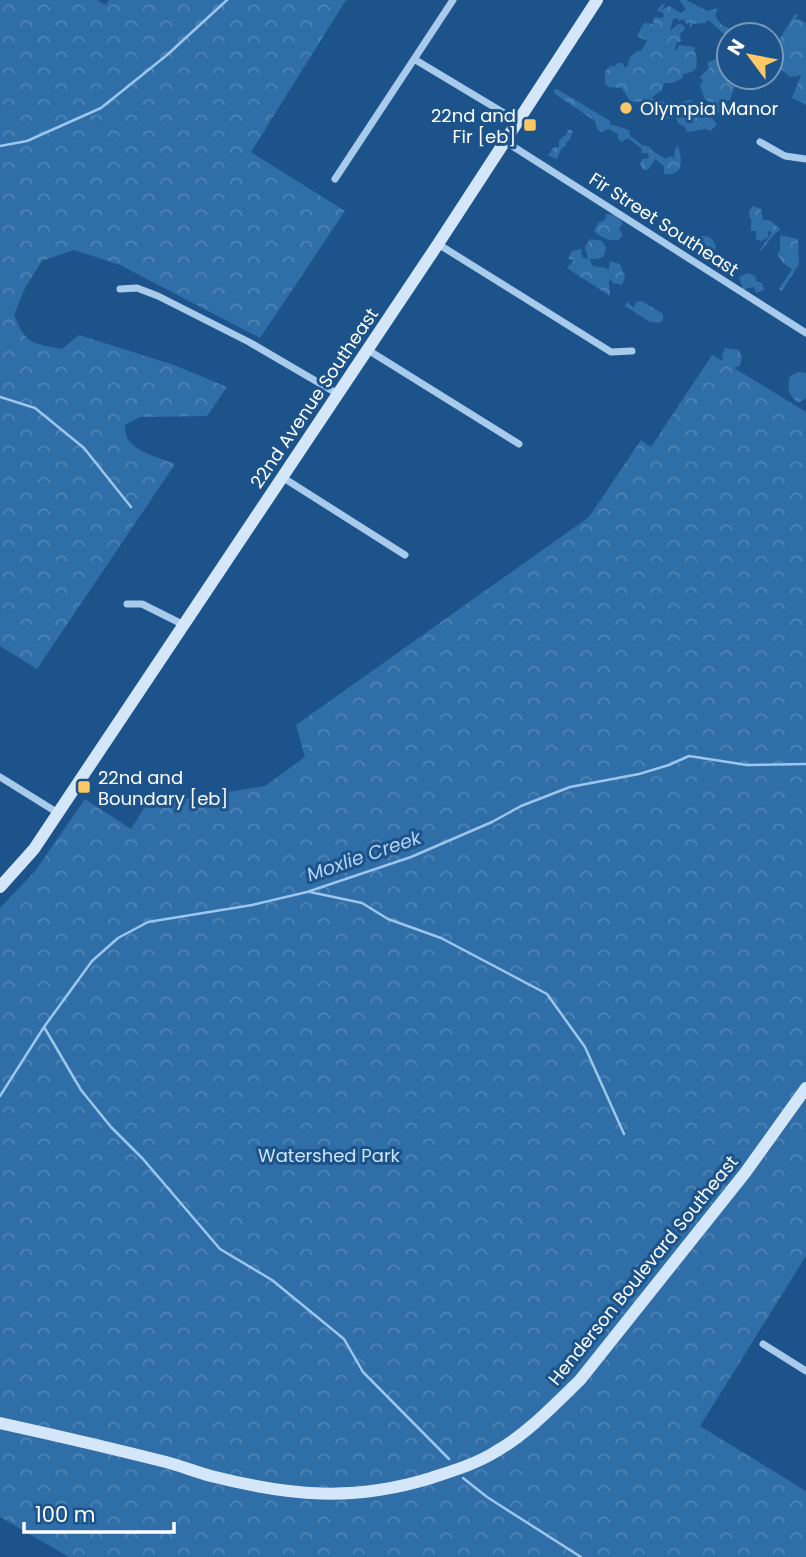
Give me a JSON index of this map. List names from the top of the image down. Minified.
{"streets":{"street":["Fir Street Southeast","22nd Avenue Southeast","Henderson Boulevard Southeast"]},"crossings":[["Fir Street Southeast","22nd Avenue Southeast"]],"water":["Moxlie Creek"],"parks":["Watershed Park"],"places":{"other":["Olympia Manor"],"transit":["22nd and Fir [eb]","22nd and Boundary [eb]"]},"scale_bar":"100 m","north":"top left"}
